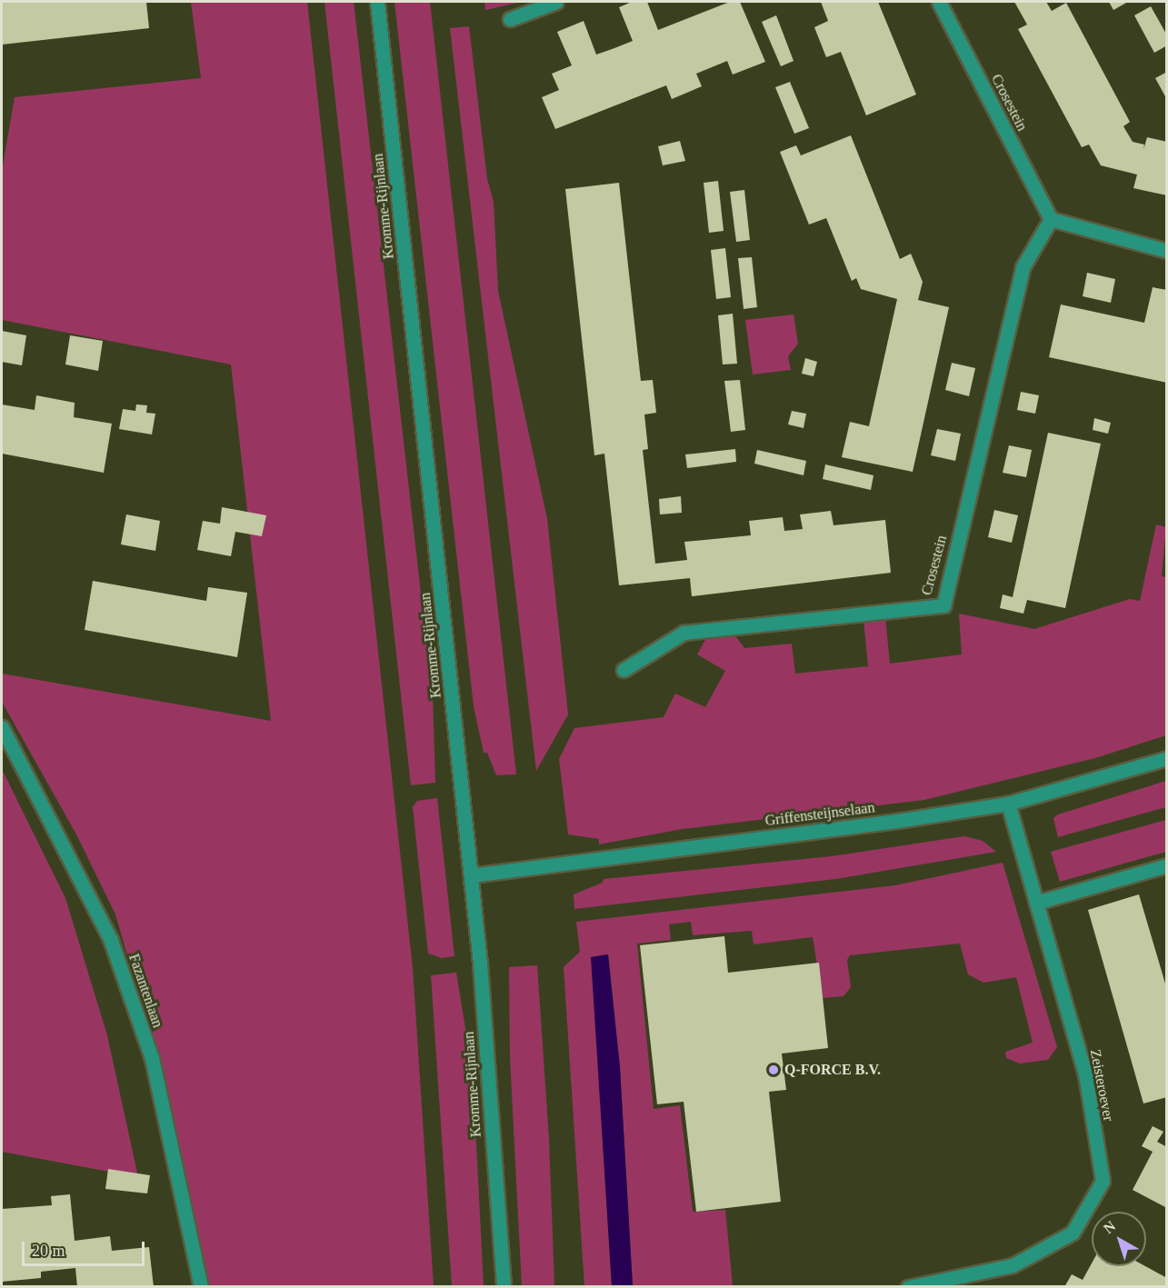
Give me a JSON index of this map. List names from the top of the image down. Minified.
{"streets":{"street":["Crosestein","Kromme-Rijnlaan","Griffensteijnselaan","Fazantenlaan","Zeisteroever"]},"crossings":[["Kromme-Rijnlaan","Griffensteijnselaan"],["Griffensteijnselaan","Zeisteroever"]],"places":["Q-FORCE B.V."],"scale_bar":"20 m","north":"top left"}
